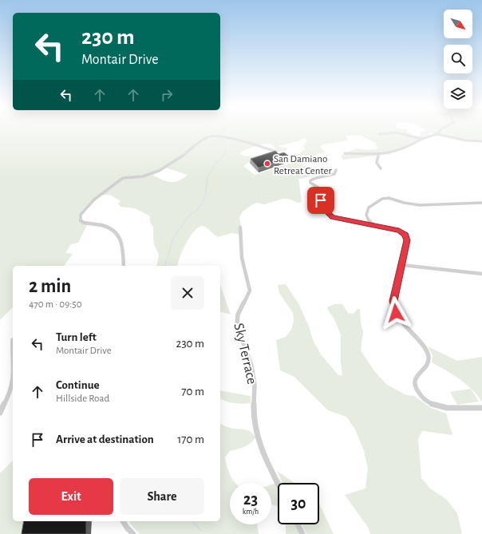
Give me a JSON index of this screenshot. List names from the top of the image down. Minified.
{"streets":{"street":["Sky Terrace"]},"places":["San Damiano Retreat Center"],"north":"bottom right","page":{"turn":["230 m","Montair Drive"],"heading":["2 min","470 m · 09:50"],"list":[{"name":"Turn left","note":"Montair Drive","value":"230 m"},{"name":"Continue","note":"Hillside Road","value":"70 m"},{"name":"Arrive at destination","value":"170 m"}],"buttons":["Exit","Share"],"speed":"23 km/h","limit":"30"}}
